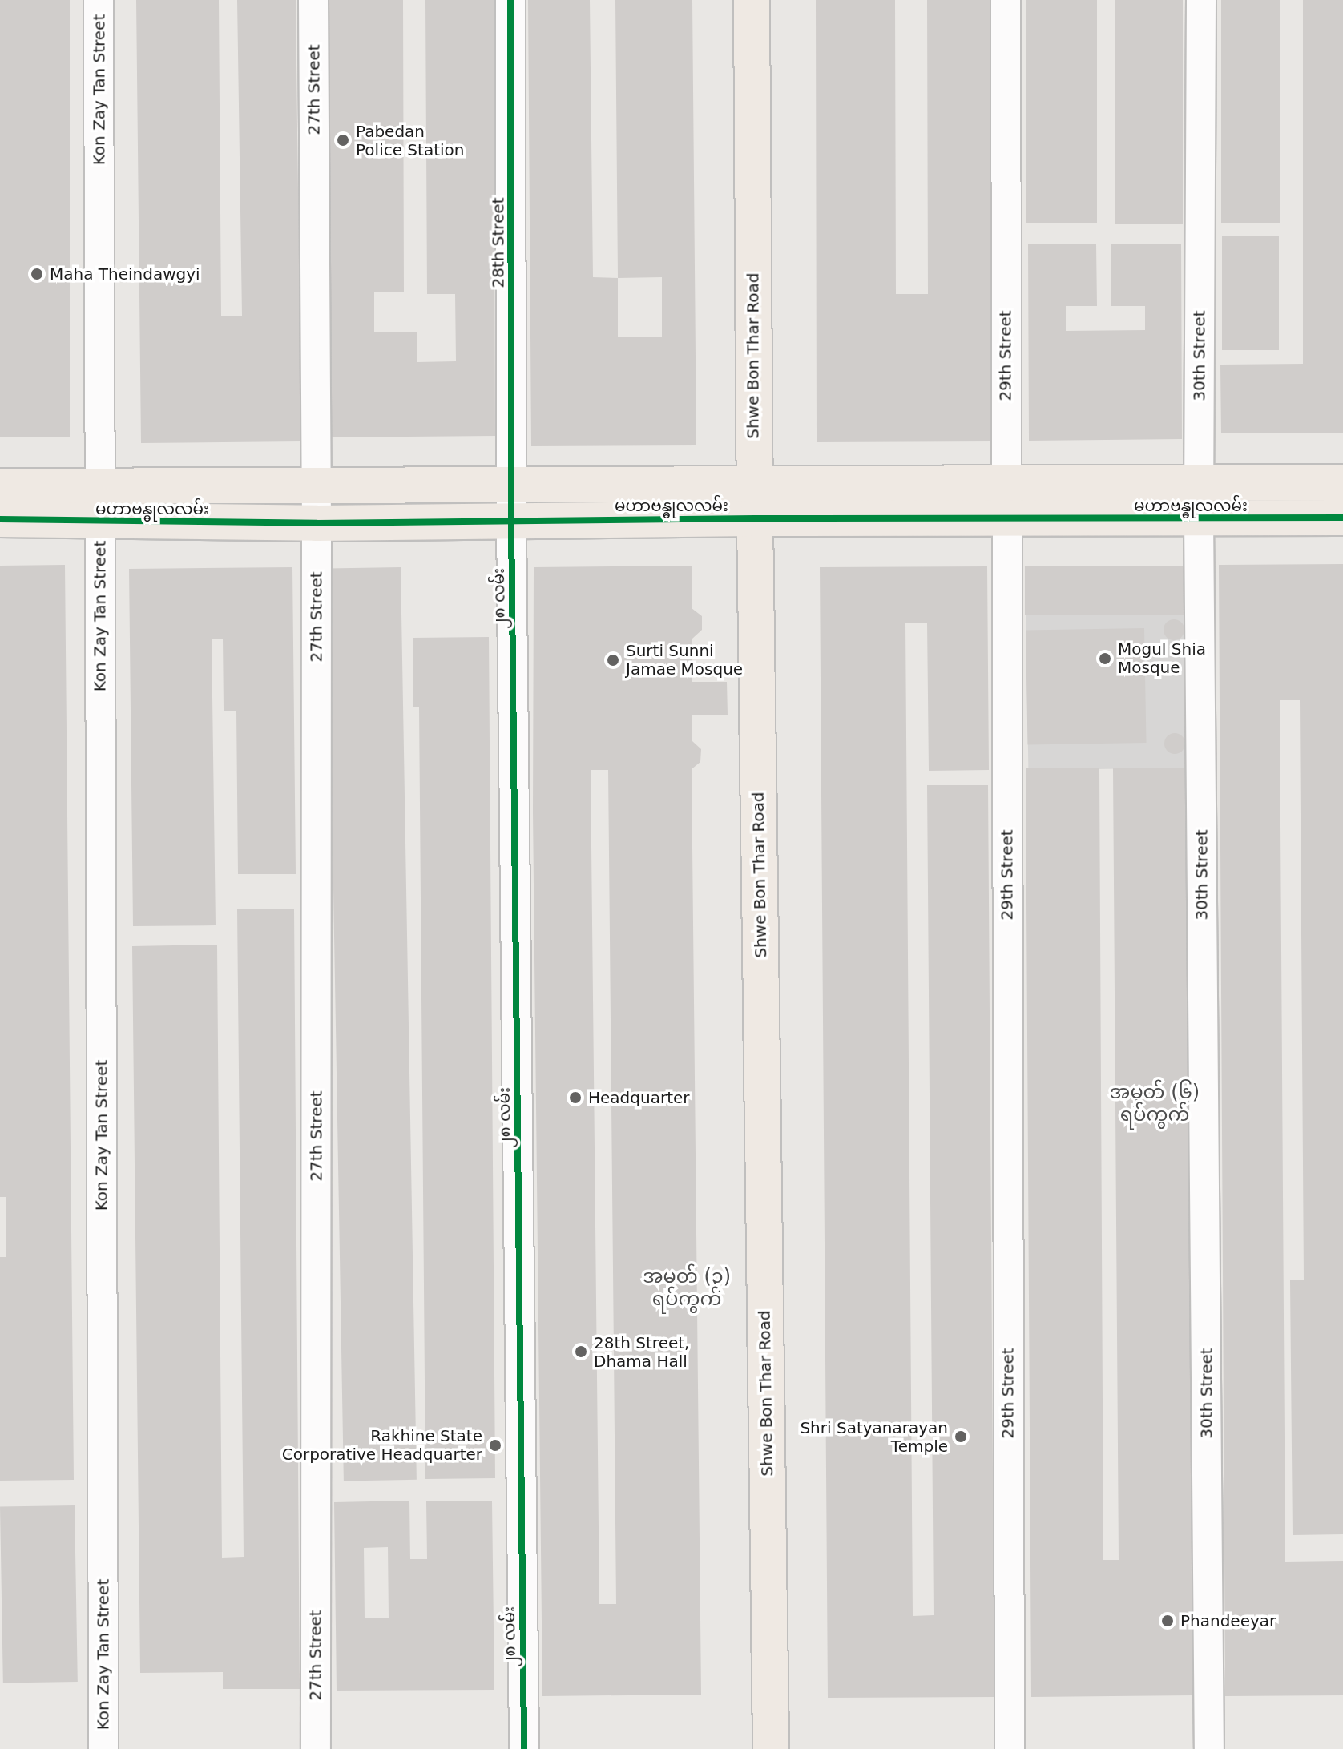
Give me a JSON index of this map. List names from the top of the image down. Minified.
{"streets":{"main road":["Shwe Bon Thar Road","မဟာဗန္ဓုလလမ်း"],"street":["Kon Zay Tan Street","27th Street","28th Street","29th Street","30th Street","၂၈ လမ်း"]},"crossings":[["Kon Zay Tan Street","မဟာဗန္ဓုလလမ်း"],["27th Street","မဟာဗန္ဓုလလမ်း"],["28th Street","မဟာဗန္ဓုလလမ်း"],["28th Street","၂၈ လမ်း"],["Shwe Bon Thar Road","မဟာဗန္ဓုလလမ်း"],["29th Street","မဟာဗန္ဓုလလမ်း"],["30th Street","မဟာဗန္ဓုလလမ်း"],["မဟာဗန္ဓုလလမ်း","၂၈ လမ်း"]],"districts":["အမှတ် (၆) ရပ်ကွက်","အမှတ် (၃) ရပ်ကွက်"],"places":["Pabedan Police Station","Maha Theindawgyi","Mogul Shia Mosque","Surti Sunni Jamae Mosque","Headquarter","28th Street, Dhama Hall","Shri Satyanarayan Temple","Rakhine State Corporative Headquarter","Phandeeyar"]}
